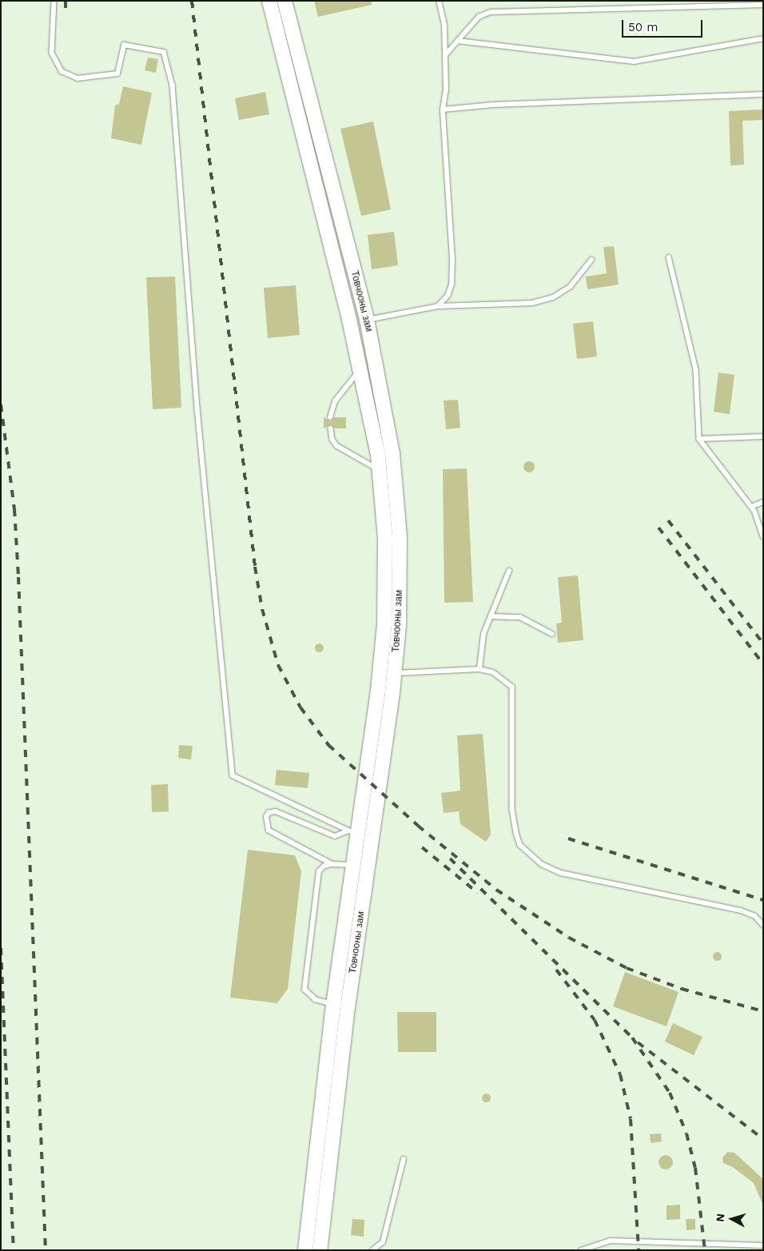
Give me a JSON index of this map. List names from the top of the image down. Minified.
{"streets":{"highway":["Товчооны зам"]},"scale_bar":"50 m","north":"left"}
